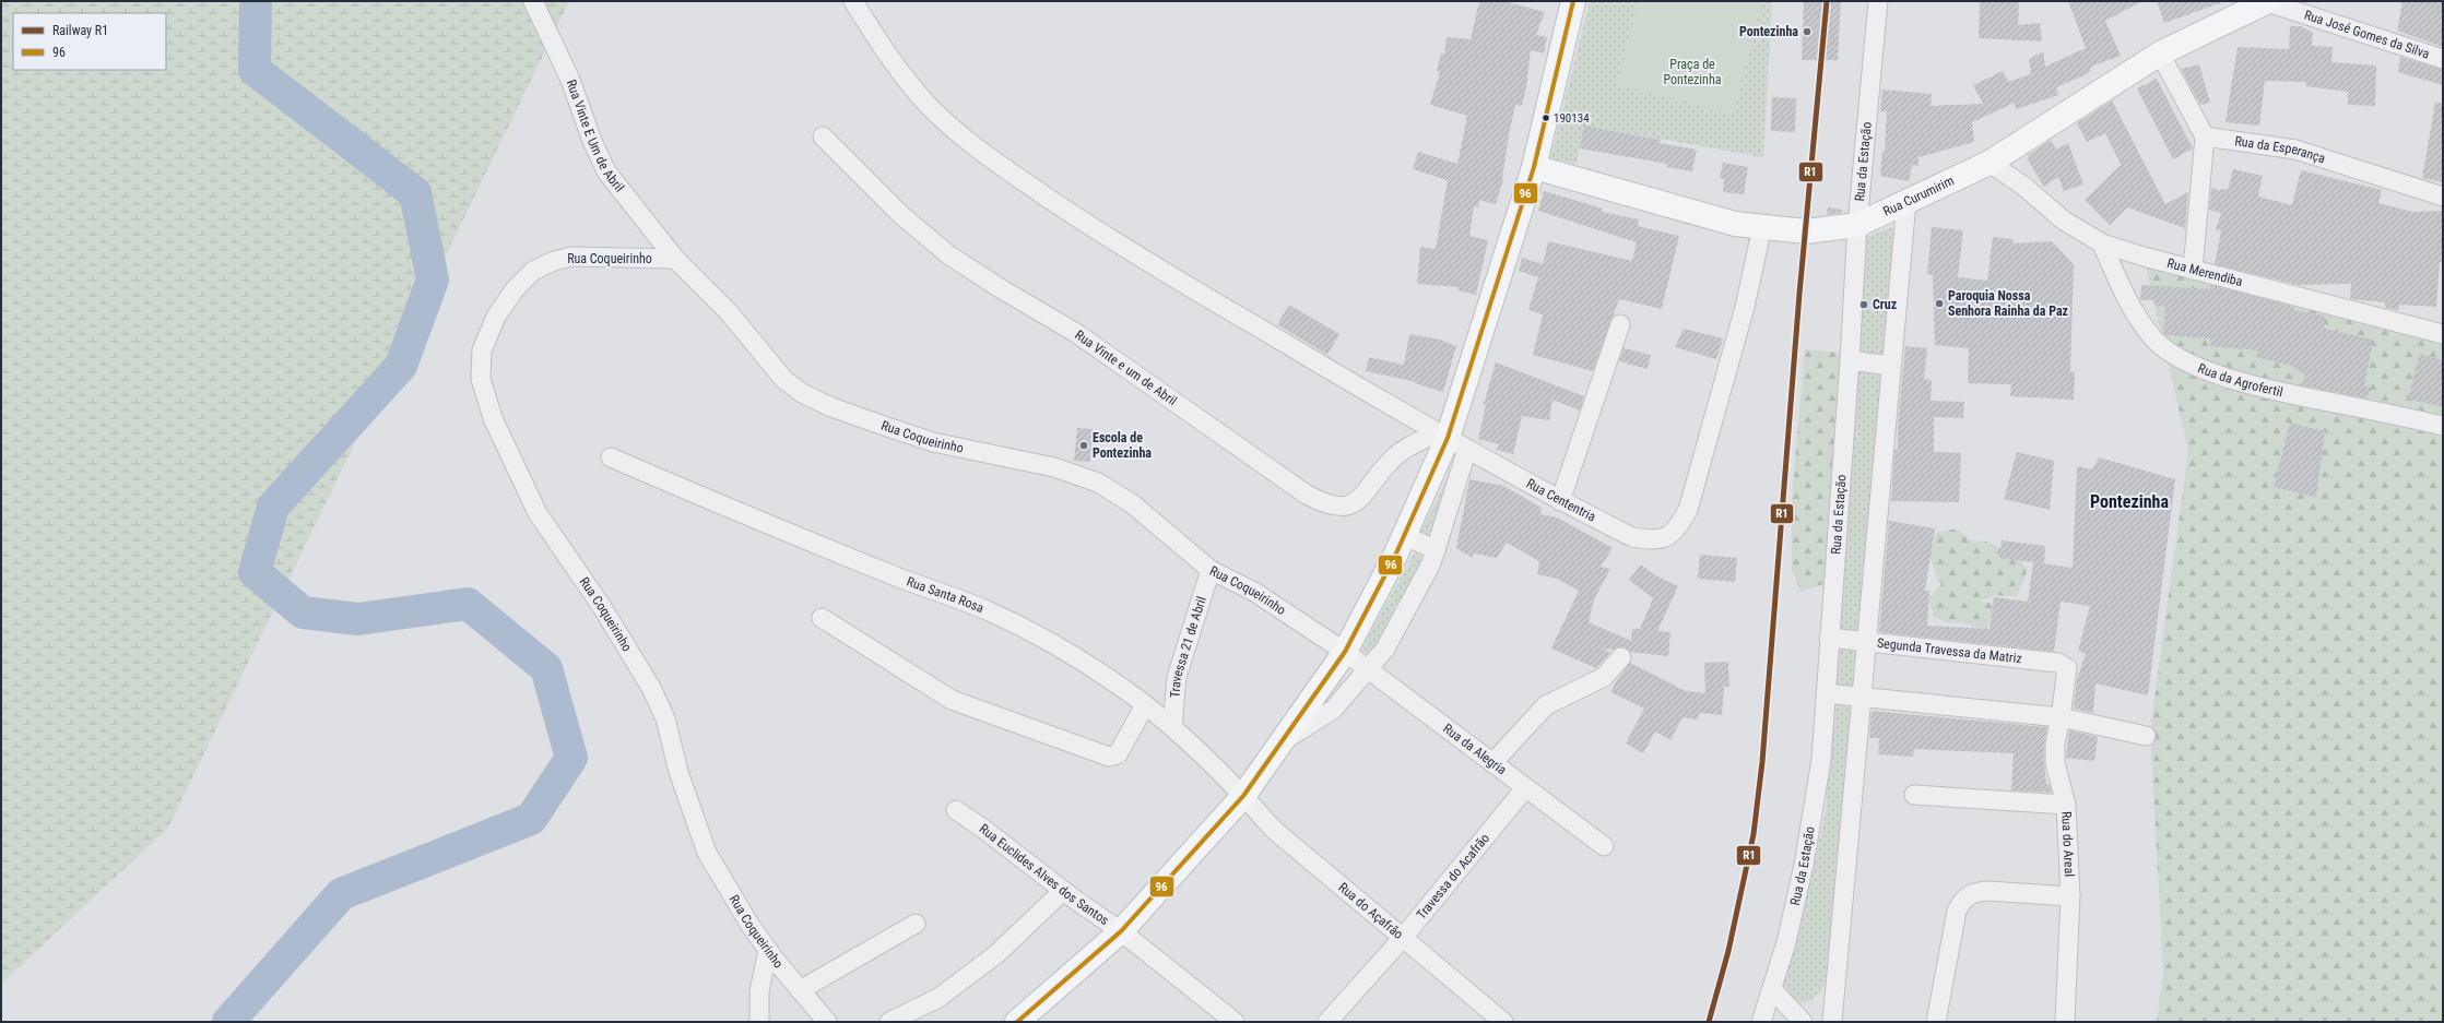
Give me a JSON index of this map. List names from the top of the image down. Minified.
{"streets":{"main road":["Rua Curumirim"],"street":["Rua José Gomes da Silva","Rua Vinte E Um de Abril","Rua da Esperança","Rua da Estação","Rua Coqueirinho","Rua Merendiba","Rua Vinte e um de Abril","Rua da Agrofertil","Rua Cententria","Rua Santa Rosa","Travessa 21 de Abril","Segunda Travessa da Matriz","Rua da Alegria","Rua do Areal","Rua Euclides Alves dos Santos","Travessa do Acafrão","Rua do Açafrão"]},"crossings":[["Rua José Gomes da Silva","Rua Curumirim"],["Rua Vinte E Um de Abril","Rua Coqueirinho"],["Rua da Estação","Rua Curumirim"],["Rua da Estação","Segunda Travessa da Matriz"],["Rua Curumirim","Rua Merendiba"],["Rua Curumirim","Rua Cententria"],["Rua Coqueirinho","Travessa 21 de Abril"],["Rua Coqueirinho","Rua da Alegria"],["Rua Merendiba","Rua da Agrofertil"],["Rua Vinte e um de Abril","Rua Cententria"],["Rua Santa Rosa","Travessa 21 de Abril"],["Rua Santa Rosa","Rua do Açafrão"],["Segunda Travessa da Matriz","Rua do Areal"],["Rua da Alegria","Travessa do Acafrão"],["Travessa do Acafrão","Rua do Açafrão"]],"districts":["Pontezinha"],"parks":["Praça de Pontezinha"],"places":["Pontezinha","190134","Paroquia Nossa Senhora Rainha da Paz","Cruz","Escola de Pontezinha"],"lines":["rail line R1","transit line 96"],"legend":["Railway R1","96"]}
